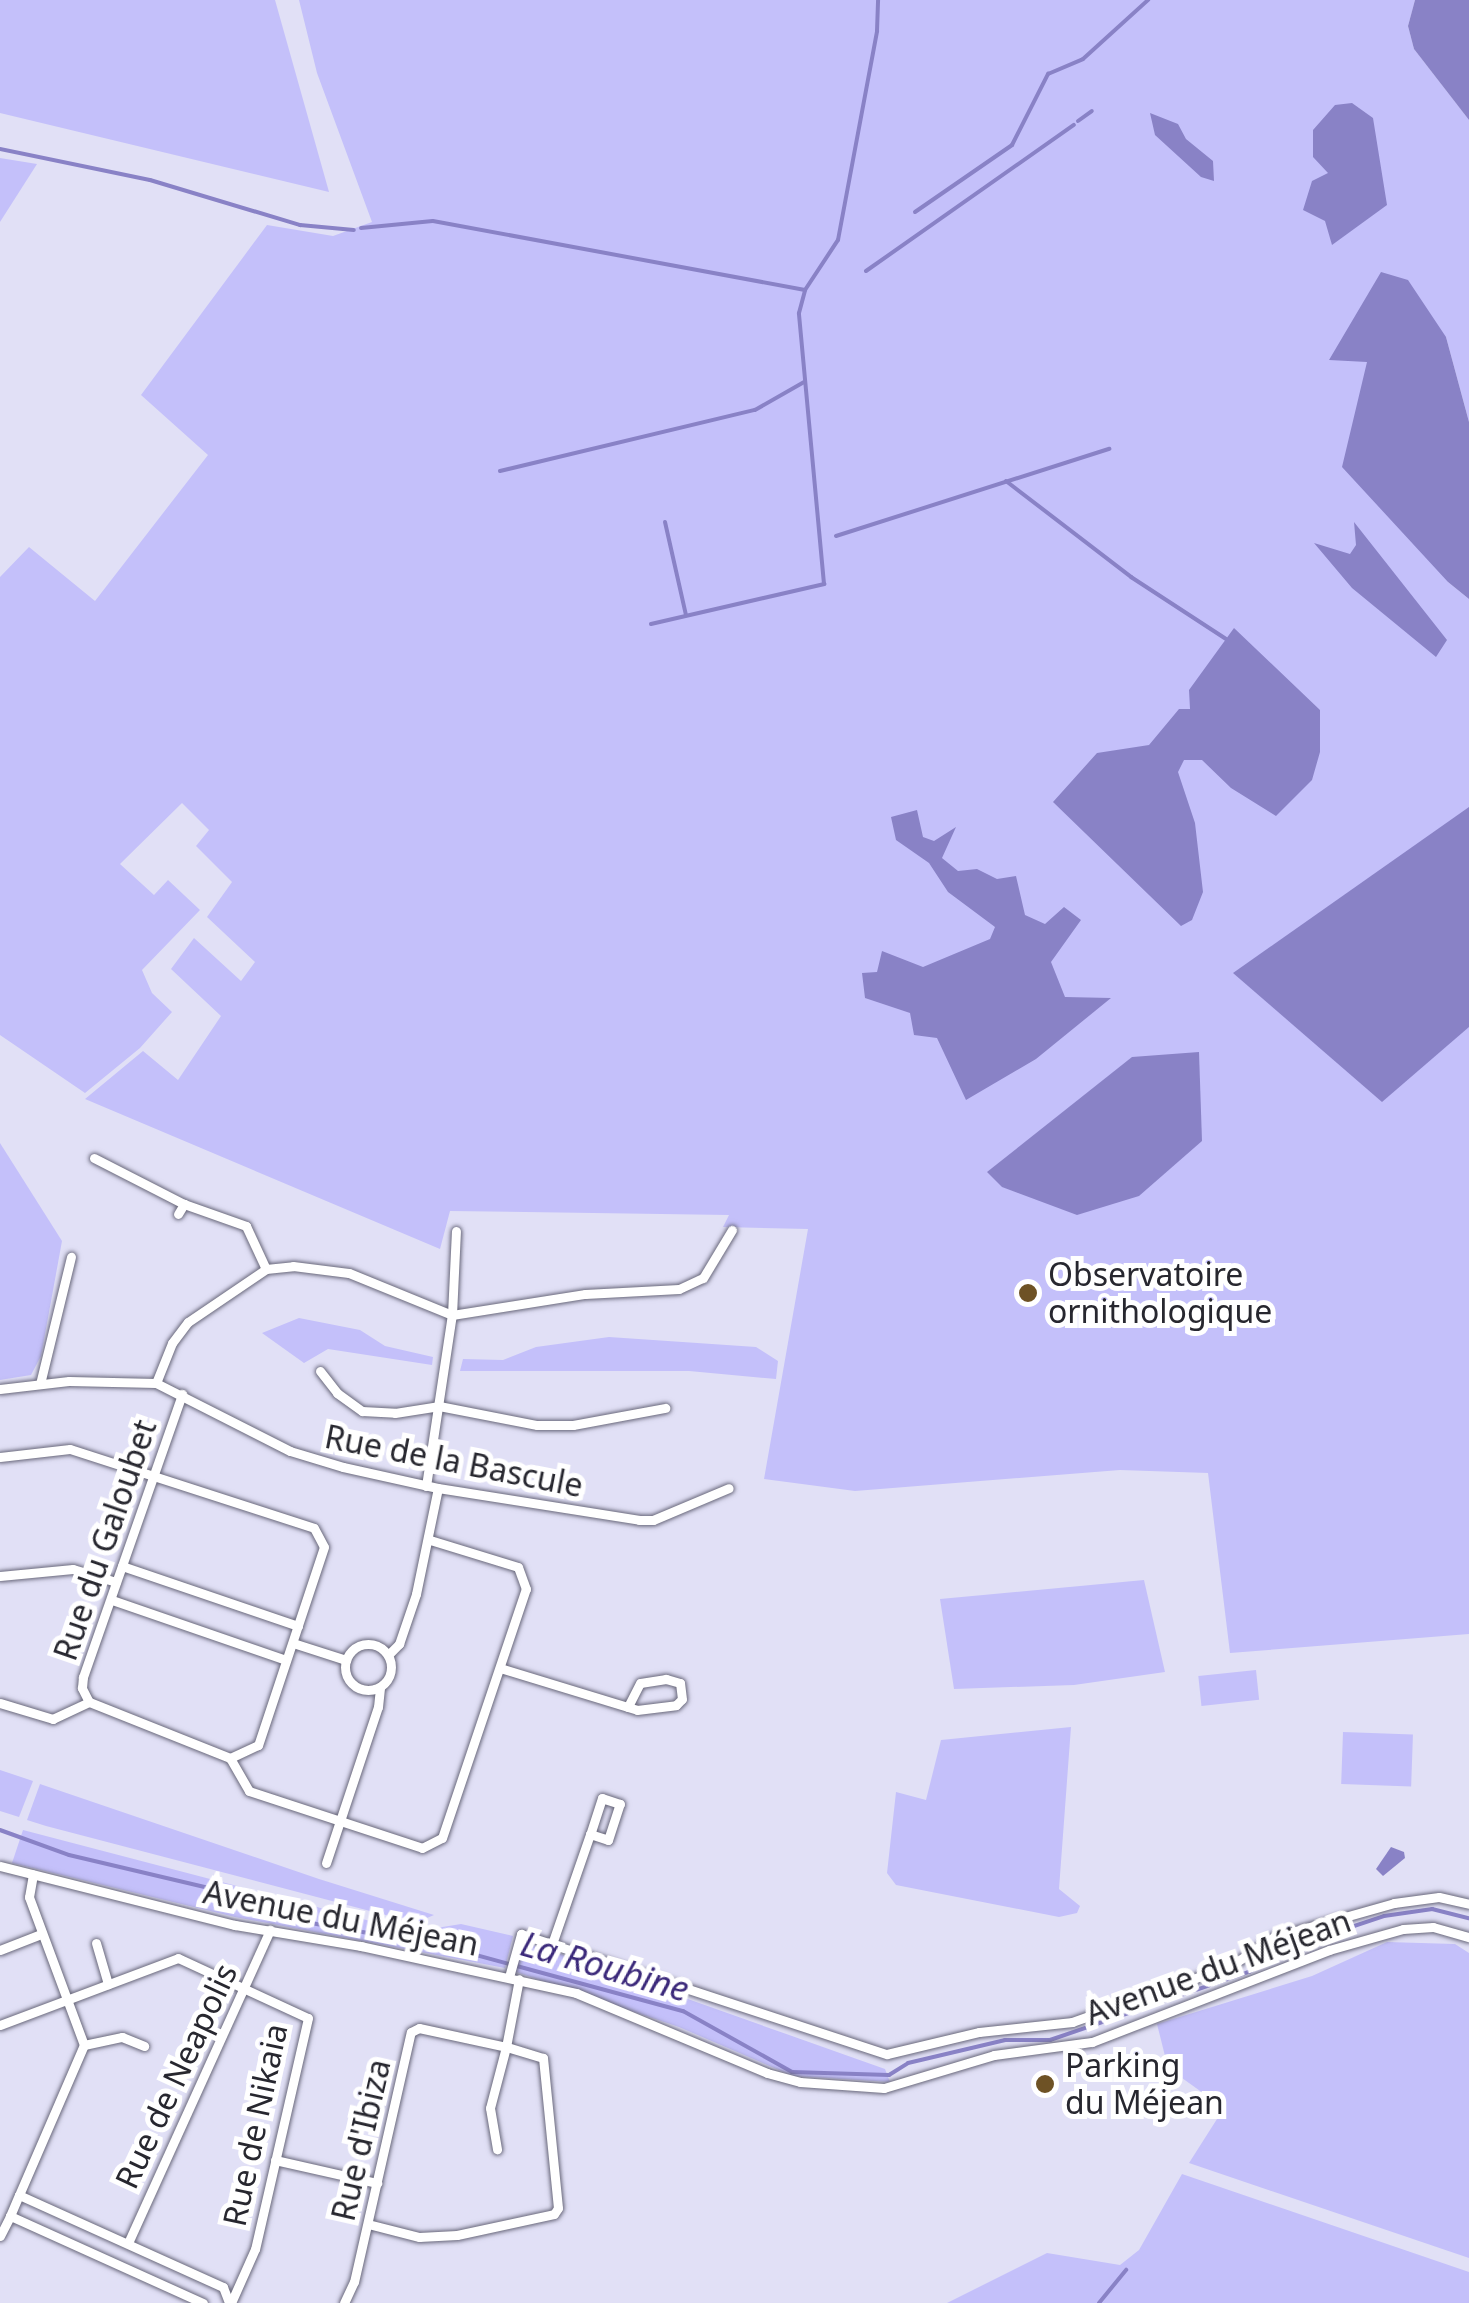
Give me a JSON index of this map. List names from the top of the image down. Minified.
{"streets":{"street":["Rue de la Bascule","Rue du Galoubet","Avenue du Méjean","Rue de Neapolis","Rue de Nikaia","Rue d'Ibiza"]},"crossings":[["Rue de la Bascule","Rue du Galoubet"],["Avenue du Méjean","Rue de Neapolis"],["Rue de Neapolis","Rue de Nikaia"]],"water":["La Roubine"],"places":["Observatoire ornithologique","Parking du Méjean"]}
